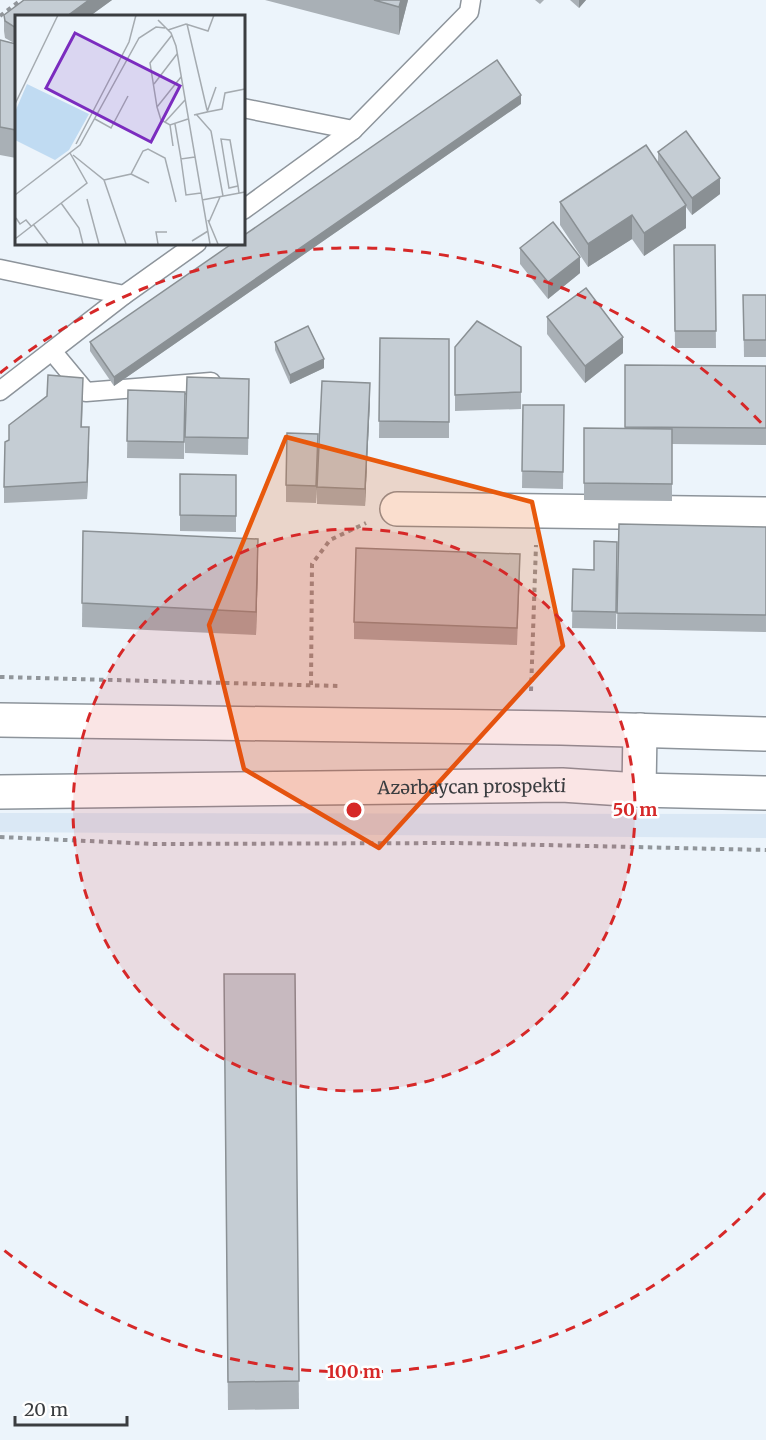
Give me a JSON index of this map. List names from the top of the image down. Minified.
{"streets":{"main road":["Azərbaycan prospekti"]},"scale_bar":"20 m","rings":["50 m","100 m"]}
